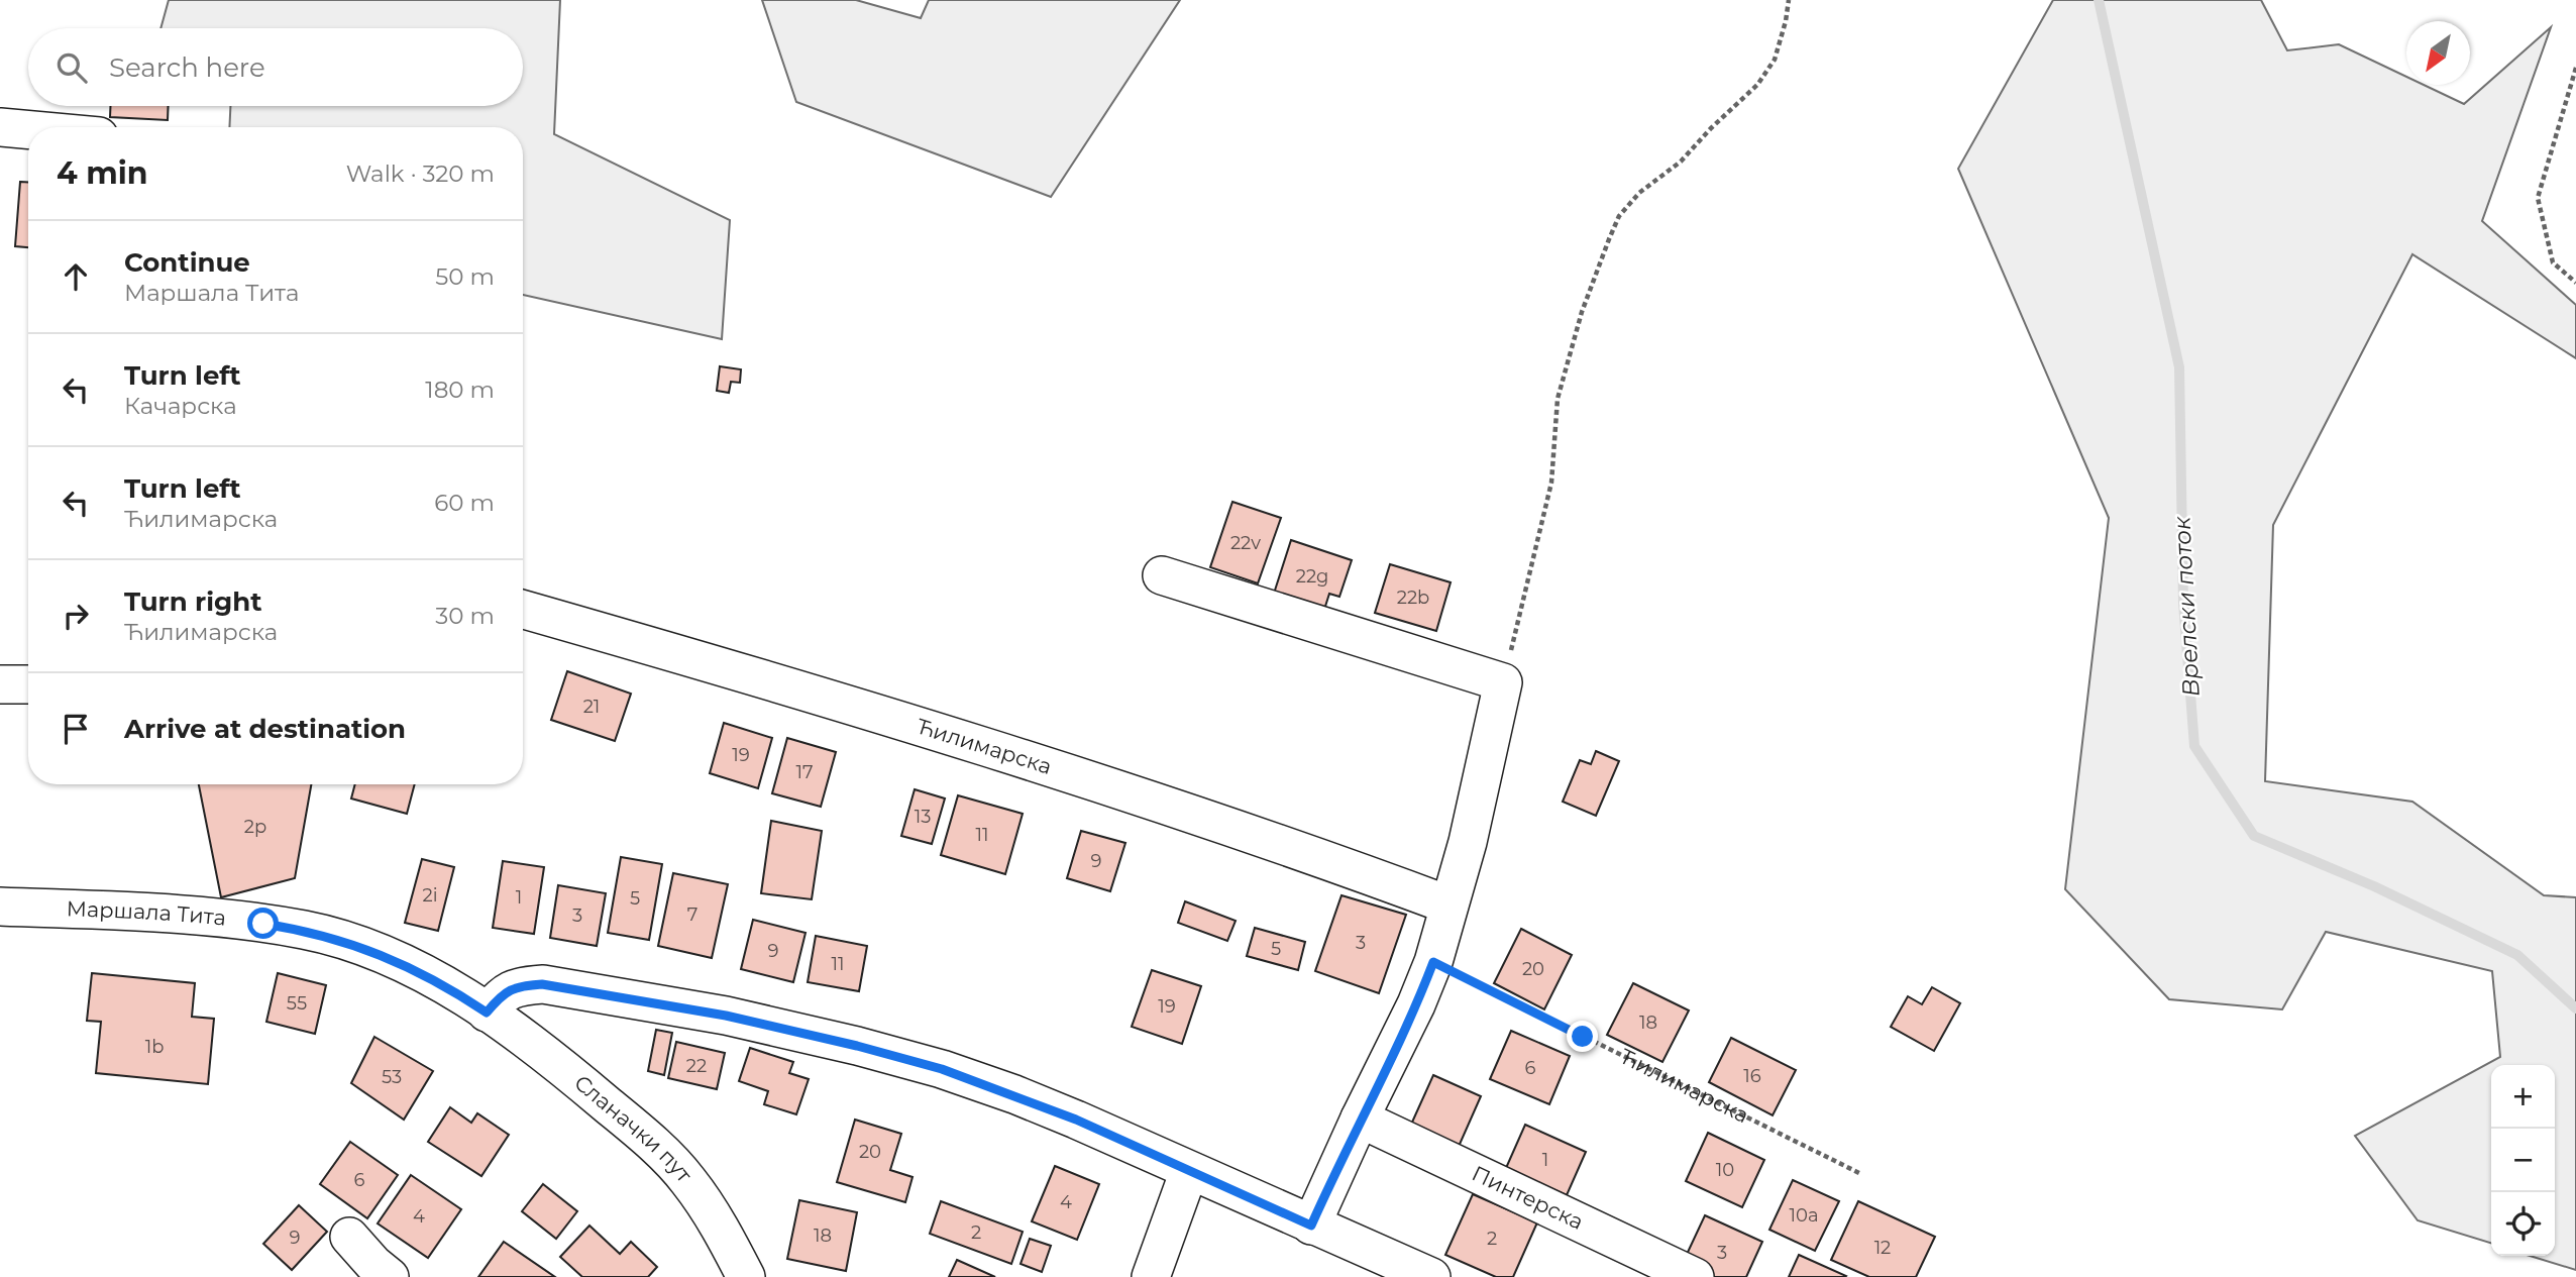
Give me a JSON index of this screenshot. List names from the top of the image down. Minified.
{"streets":{"street":["Ћилимарска","Маршала Тита","Сланачки пут","Пинтерска"]},"crossings":[["Маршала Тита","Сланачки пут"]],"water":["Врелски поток"],"house_numbers":["22v","22g","22b","21","19","17","13","2p","11","9","2i","1","5","7","3","3","5","9","11","20","55","19","18","1b","22","6","16","53","20","1","10","6","4","10a","4","2","18","9","2","12","3"],"north":"bottom left","page":{"search":"Search here","heading":["4 min","Walk · 320 m"],"list":[["Continue","Маршала Тита","50 m"],["Turn left","Качарска","180 m"],["Turn left","Ћилимарска","60 m"],["Turn right","Ћилимарска","30 m"],"Arrive at destination"],"map_buttons":["+","−"]}}
